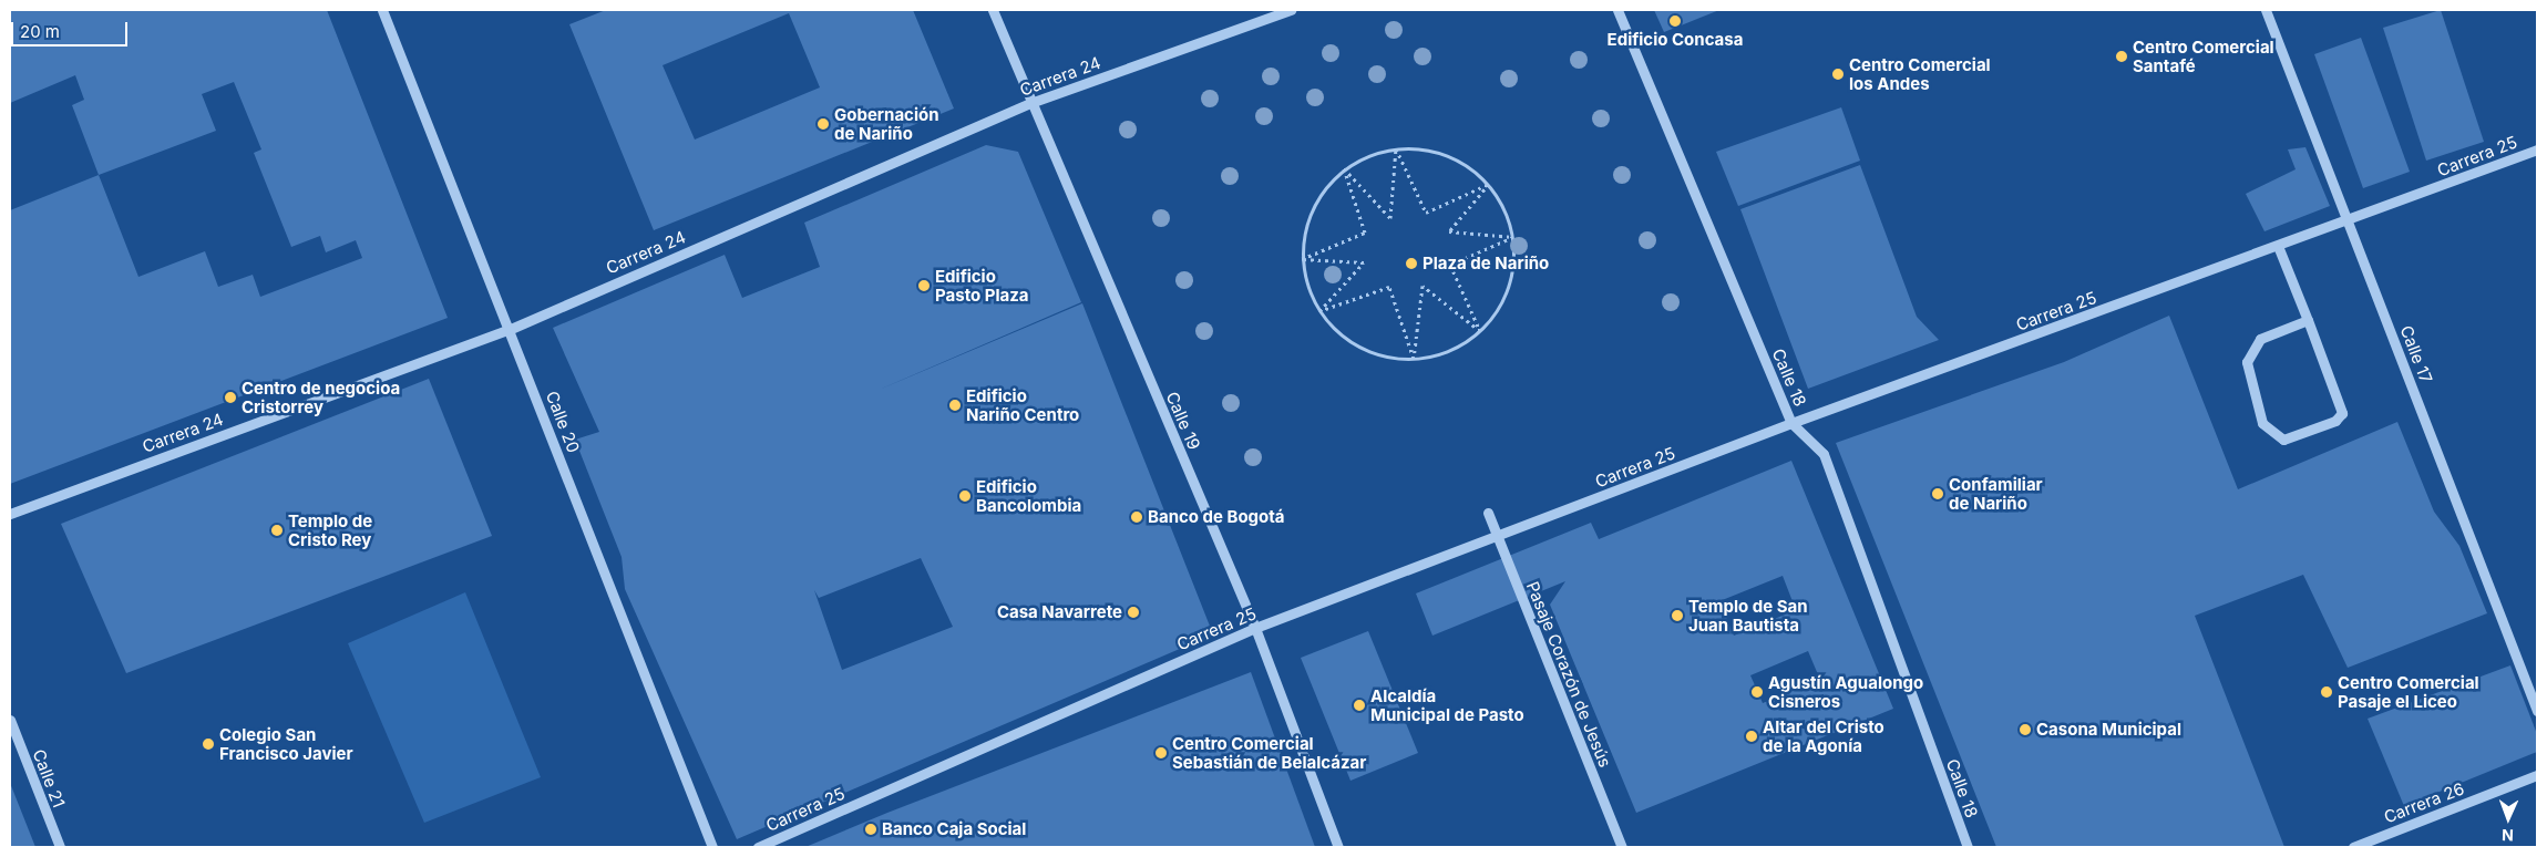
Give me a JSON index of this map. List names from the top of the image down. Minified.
{"streets":{"street":["Carrera 24","Carrera 25","Calle 17","Calle 18","Calle 19","Calle 20","Pasaje Corazón de Jesús","Calle 21","Carrera 26"]},"crossings":[["Carrera 24","Calle 19"],["Carrera 24","Calle 20"],["Carrera 25","Calle 17"],["Carrera 25","Calle 18"],["Carrera 25","Calle 19"],["Carrera 25","Pasaje Corazón de Jesús"]],"places":["Edificio Concasa","Centro Comercial Santafé","Centro Comercial los Andes","Gobernación de Nariño","Plaza de Nariño","Edificio Pasto Plaza","Centro de negocioa Cristorrey","Edificio Nariño Centro","Confamiliar de Nariño","Edificio Bancolombia","Banco de Bogotá","Templo de Cristo Rey","Casa Navarrete","Templo de San Juan Bautista","Agustín Agualongo Cisneros","Centro Comercial Pasaje el Liceo","Alcaldía Municipal de Pasto","Casona Municipal","Altar del Cristo de la Agonía","Colegio San Francisco Javier","Centro Comercial Sebastián de Belalcázar","Banco Caja Social"],"scale_bar":"20 m","north":"bottom"}
